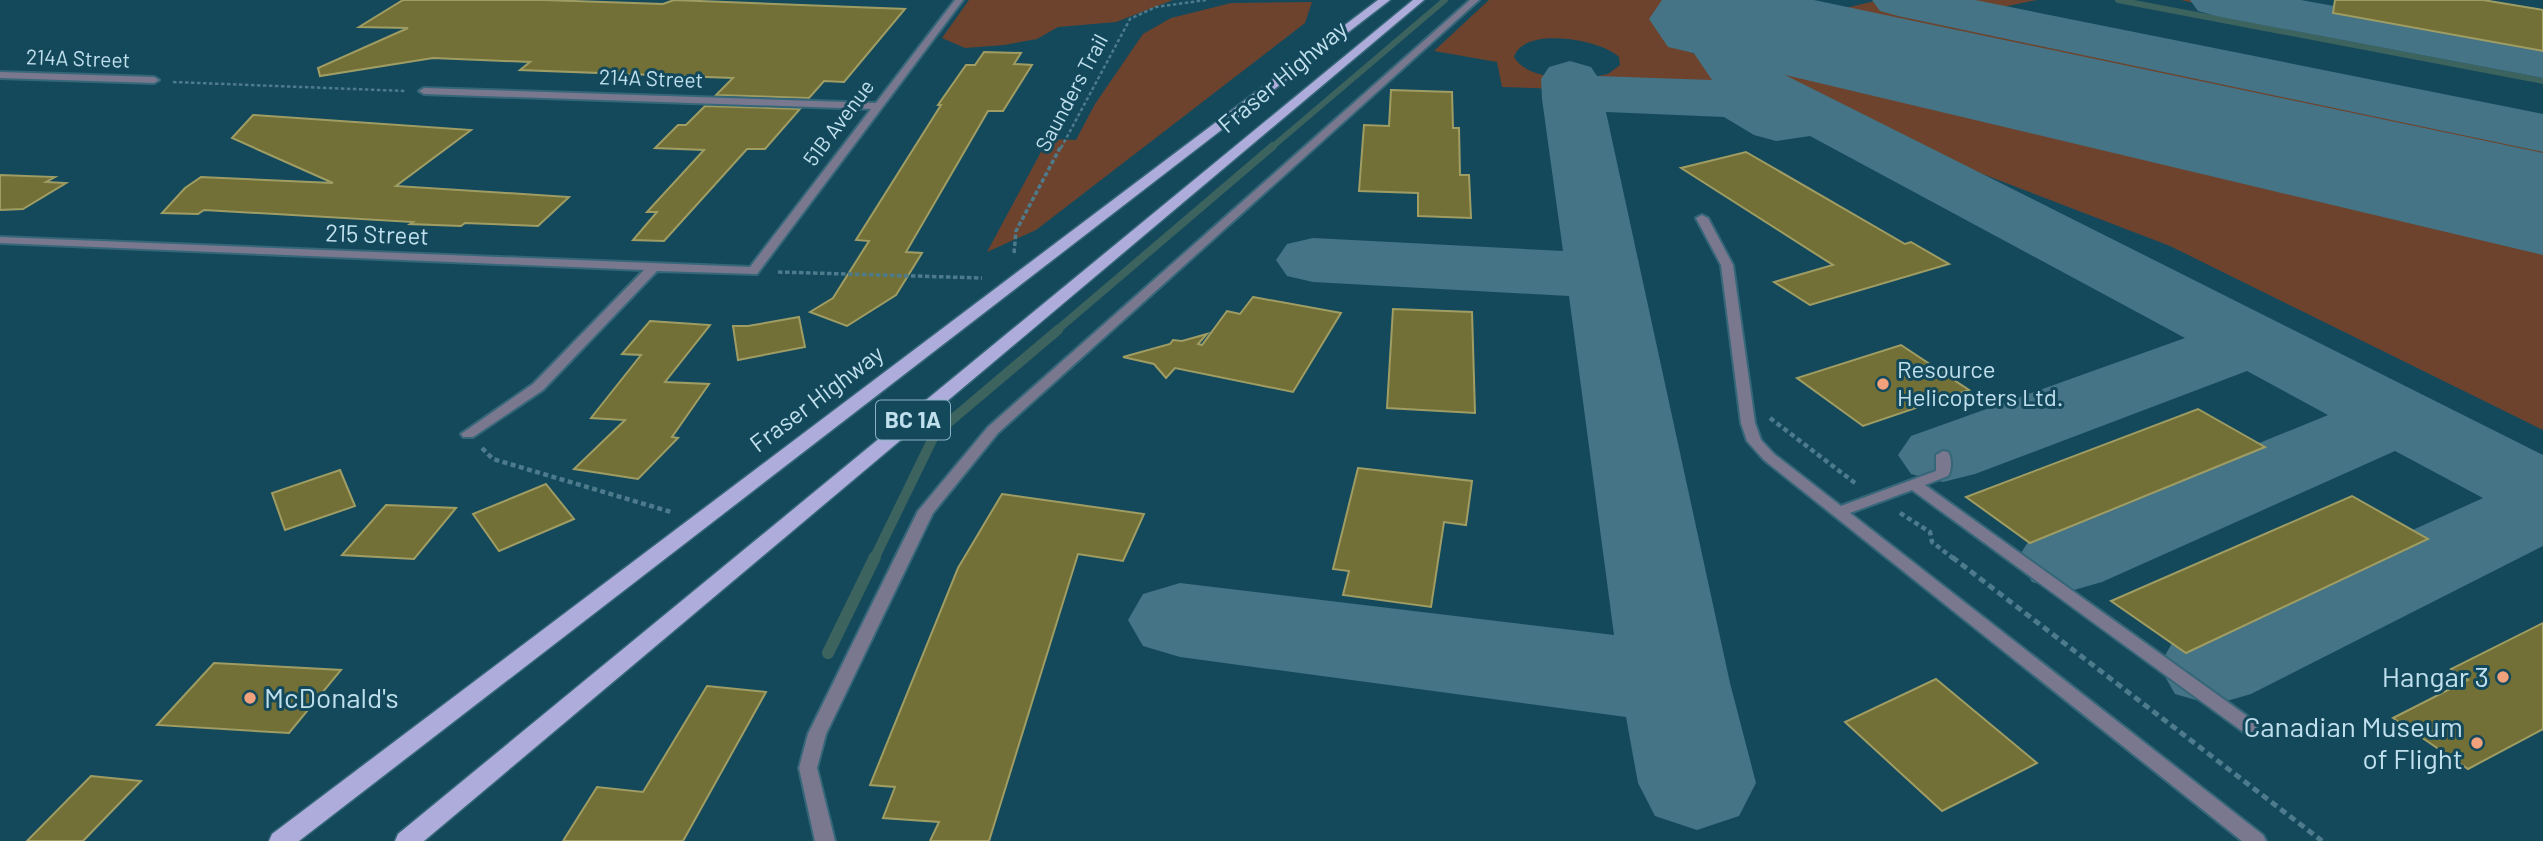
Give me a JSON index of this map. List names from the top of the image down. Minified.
{"streets":{"main road":["Fraser Highway","BC 1A"],"street":["214A Street","51B Avenue","215 Street"],"path":["Saunders Trail"]},"crossings":[["214A Street","51B Avenue"],["51B Avenue","215 Street"]],"places":["Resource Helicopters Ltd.","Hangar 3","McDonald's","Canadian Museum of Flight"]}
